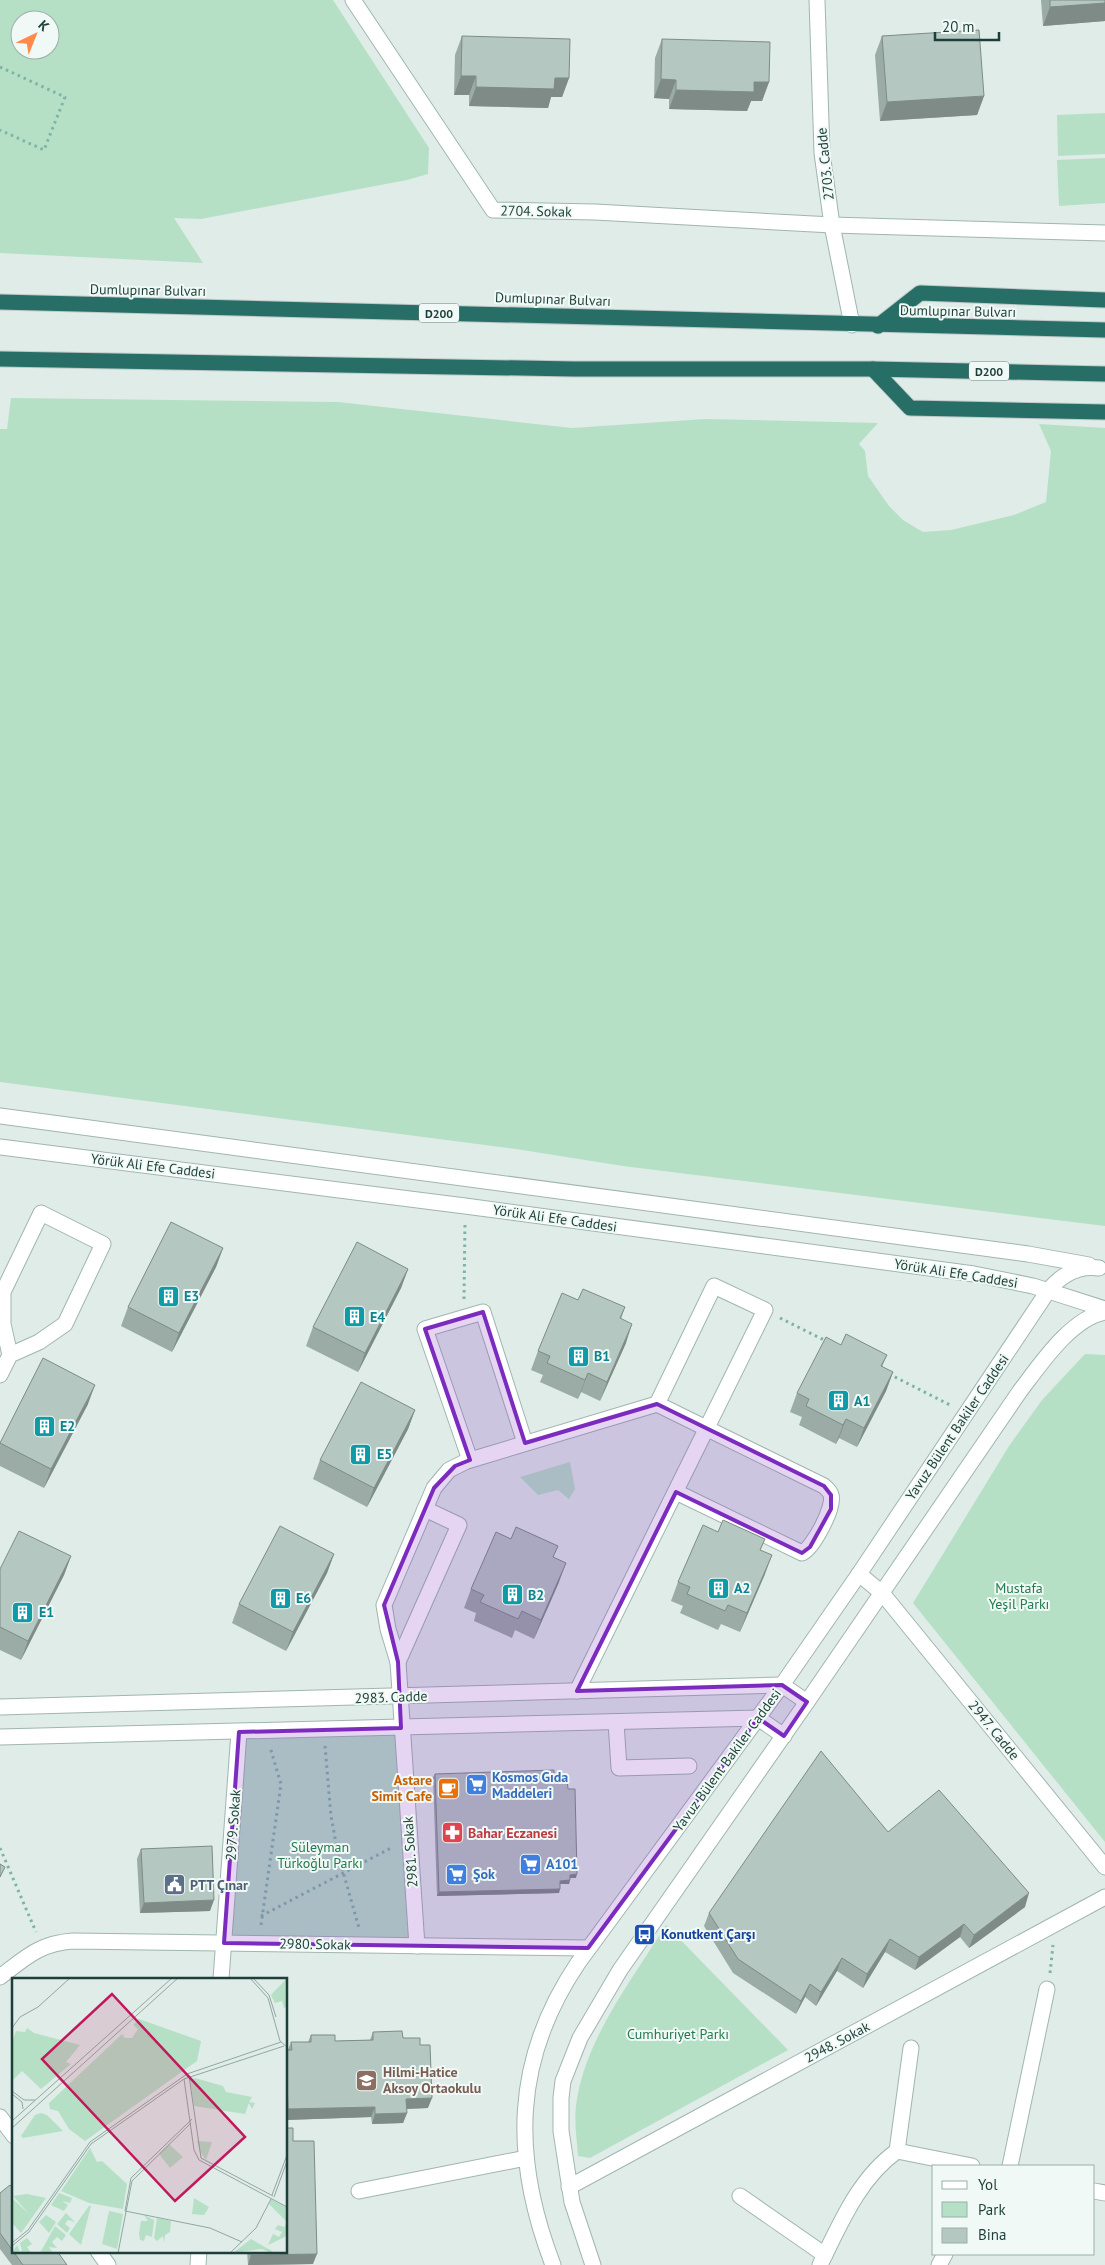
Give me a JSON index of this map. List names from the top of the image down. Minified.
{"streets":{"highway":["Dumlupınar Bulvarı","D200"],"street":["2703. Cadde","2704. Sokak","Yörük Ali Efe Caddesi","Yavuz Bülent Bakiler Caddesi","2983. Cadde","2947. Cadde","2979. Sokak","2981. Sokak","2980. Sokak","2948. Sokak"]},"crossings":[["2703. Cadde","2704. Sokak"],["2703. Cadde","Dumlupınar Bulvarı"],["Yörük Ali Efe Caddesi","Yavuz Bülent Bakiler Caddesi"],["Yavuz Bülent Bakiler Caddesi","2983. Cadde"],["Yavuz Bülent Bakiler Caddesi","2947. Cadde"],["Yavuz Bülent Bakiler Caddesi","2980. Sokak"],["2983. Cadde","2981. Sokak"],["2979. Sokak","2980. Sokak"],["2981. Sokak","2980. Sokak"]],"parks":["Mustafa Yeşil Parkı","Süleyman Türkoğlu Parkı","Cumhuriyet Parkı"],"places":{"building":["E3","E4","B1","A1","E2","E5","A2","B2","E6","E1"],"supermarket":["Kosmos Gıda Maddeleri","A101","Şok"],"cafe":["Astare Simit Cafe"],"pharmacy":["Bahar Eczanesi"],"public building":["PTT Çınar"],"bus stop":["Konutkent Çarşı"],"school or university":["Hilmi-Hatice Aksoy Ortaokulu"]},"legend":["Yol","Park","Bina"],"scale_bar":"20 m","north":"top right"}
